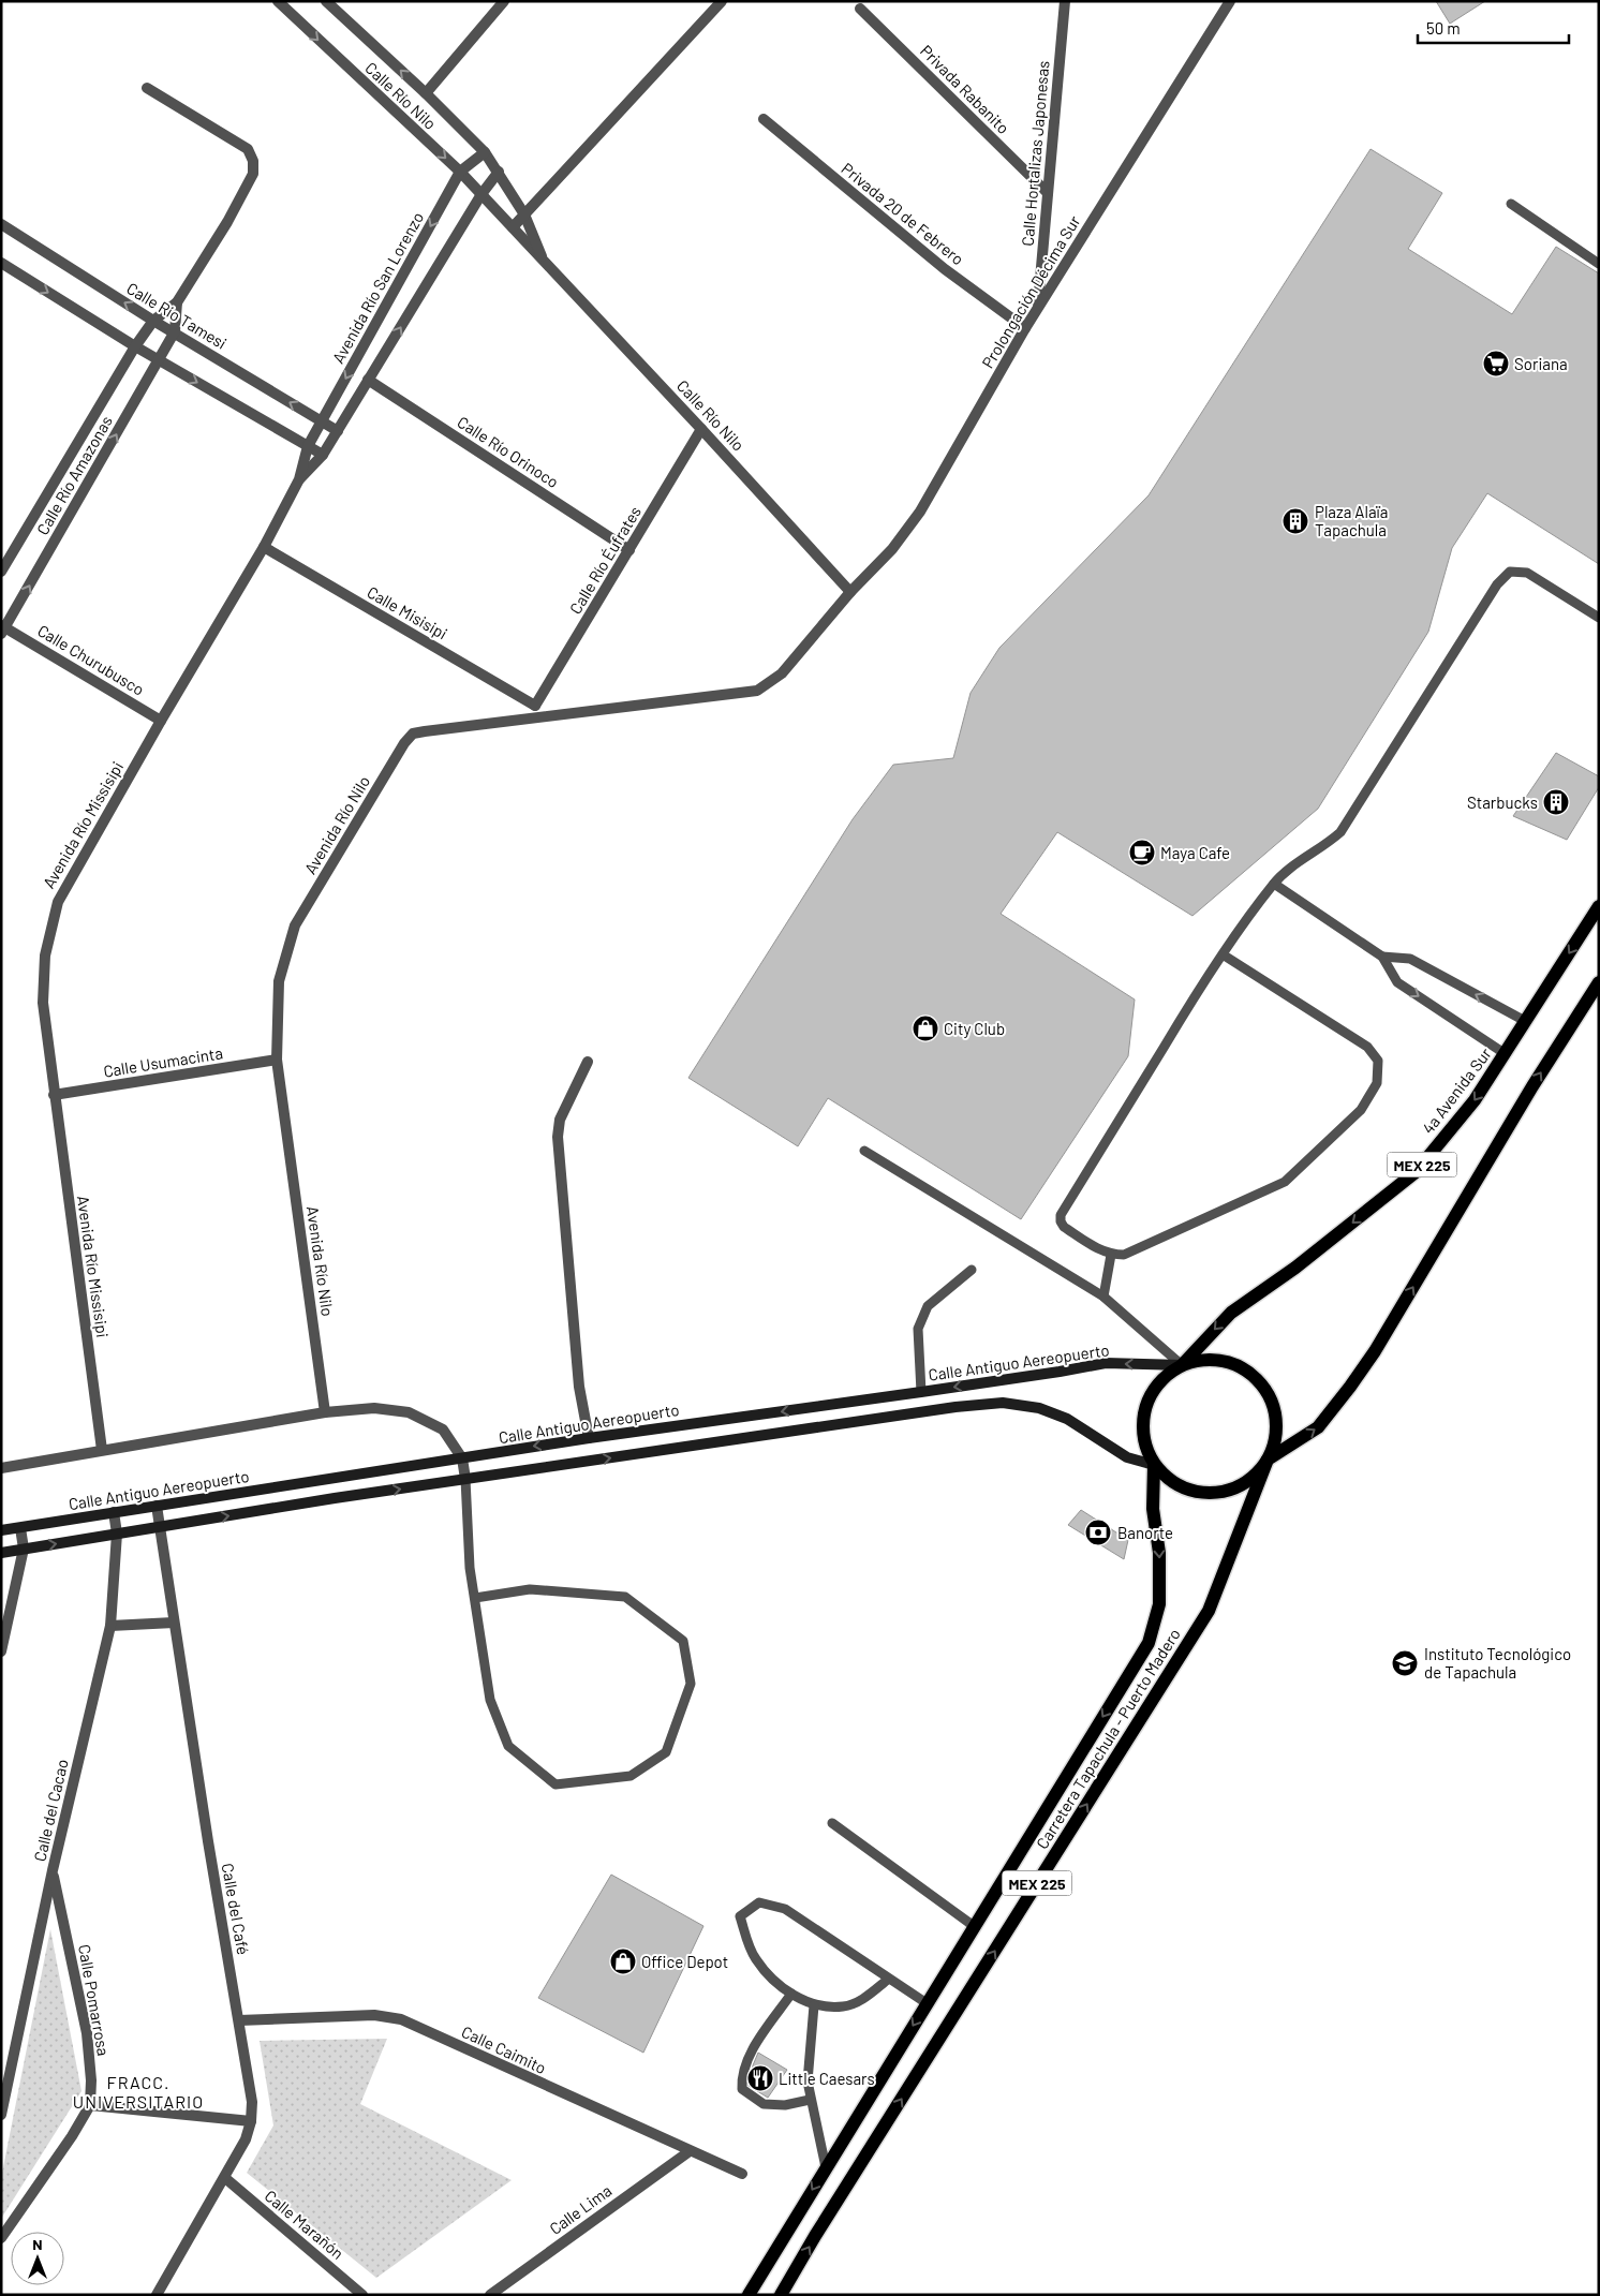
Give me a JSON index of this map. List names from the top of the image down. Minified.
{"streets":{"main road":["4a Avenida Sur","MEX 225","Calle Antiguo Aereopuerto","Carretera Tapachula - Puerto Madero"],"street":["Privada Rabanito","Calle Río Nilo","Calle Hortalizas Japonesas","Privada 20 de Febrero","Avenida Río San Lorenzo","Prolongación Décima Sur","Calle Río Tamesi","Calle Río Orinoco","Calle Río Amazonas","Calle Río Éufrates","Calle Misisipi","Calle Churubusco","Avenida Río Missisipi","Avenida Río Nilo","Calle Usumacinta","Calle del Cacao","Calle del Café","Calle Pomarrosa","Calle Caimito","Calle Lima","Calle Marañón"]},"crossings":[["Privada Rabanito","Calle Hortalizas Japonesas"],["Calle Río Nilo","Avenida Río San Lorenzo"],["Calle Río Nilo","Prolongación Décima Sur"],["Calle Río Nilo","Calle Río Éufrates"],["Calle Río Nilo","Avenida Río Nilo"],["Calle Hortalizas Japonesas","Prolongación Décima Sur"],["Privada 20 de Febrero","Prolongación Décima Sur"],["Avenida Río San Lorenzo","Calle Río Tamesi"],["Avenida Río San Lorenzo","Avenida Río Missisipi"],["Prolongación Décima Sur","Avenida Río Nilo"],["Calle Río Tamesi","Calle Río Amazonas"],["Calle Río Orinoco","Calle Río Éufrates"],["Calle Río Amazonas","Calle Churubusco"],["Calle Río Éufrates","Calle Misisipi"],["Calle Misisipi","Avenida Río Missisipi"],["Calle Churubusco","Avenida Río Missisipi"],["Avenida Río Missisipi","Calle Usumacinta"],["Avenida Río Nilo","Calle Usumacinta"],["4a Avenida Sur","MEX 225"],["4a Avenida Sur","Calle Antiguo Aereopuerto"],["4a Avenida Sur","Carretera Tapachula - Puerto Madero"],["MEX 225","Calle Antiguo Aereopuerto"],["MEX 225","Carretera Tapachula - Puerto Madero"],["Calle Antiguo Aereopuerto","Carretera Tapachula - Puerto Madero"],["Calle Antiguo Aereopuerto","Calle del Cacao"],["Calle Antiguo Aereopuerto","Calle del Café"],["Calle del Cacao","Calle Pomarrosa"],["Calle del Café","Calle Caimito"],["Calle del Café","Calle Marañón"],["Calle Caimito","Calle Lima"]],"districts":["FRACC. UNIVERSITARIO"],"places":{"supermarket":["Soriana"],"building":["Plaza Alaïa Tapachula","Starbucks"],"cafe":["Maya Cafe"],"shop":["City Club","Office Depot"],"bank":["Banorte"],"school or university":["Instituto Tecnológico de Tapachula"],"restaurant":["Little Caesars"]},"scale_bar":"50 m","north":"top"}
